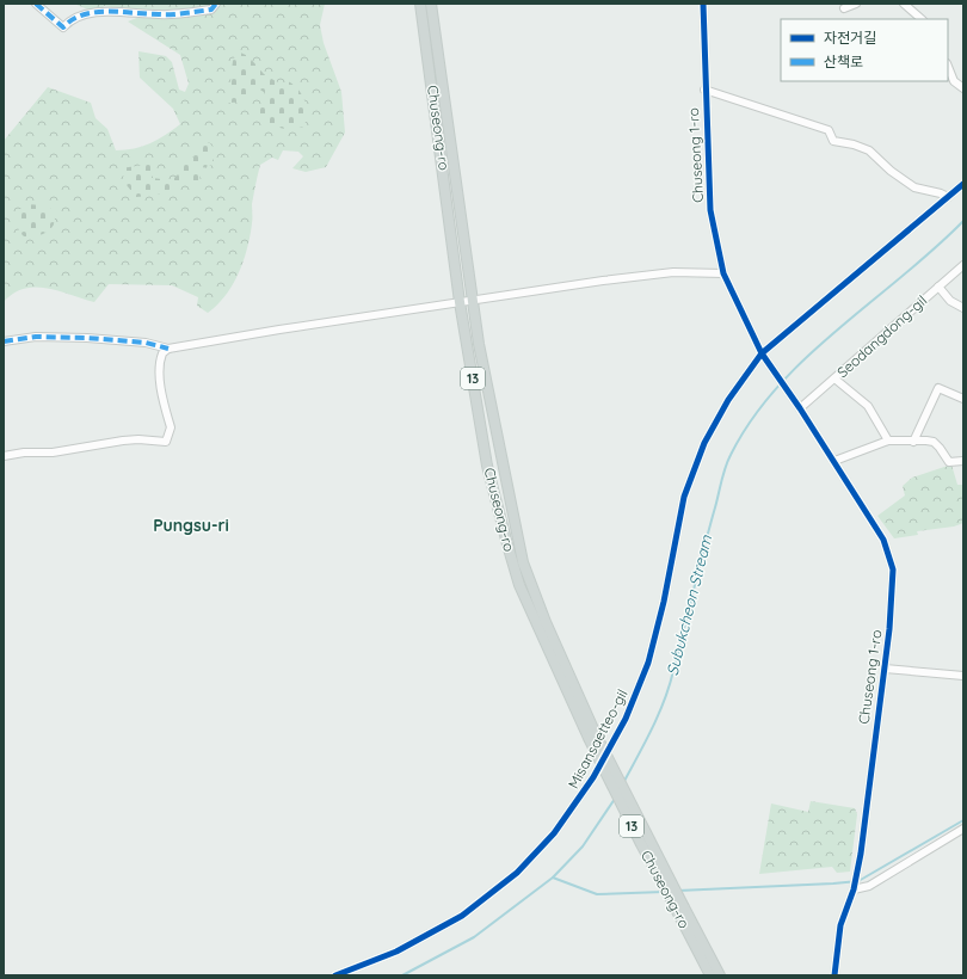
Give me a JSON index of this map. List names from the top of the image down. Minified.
{"streets":{"main road":["Chuseong-ro","13"],"street":["Chuseong 1-ro","Seodangdong-gil","Misansaetteo-gil"]},"crossings":[["Chuseong 1-ro","Seodangdong-gil"],["Chuseong 1-ro","Misansaetteo-gil"]],"districts":["Pungsu-ri"],"water":["Subukcheon Stream"],"legend":["자전거길","산책로"]}
